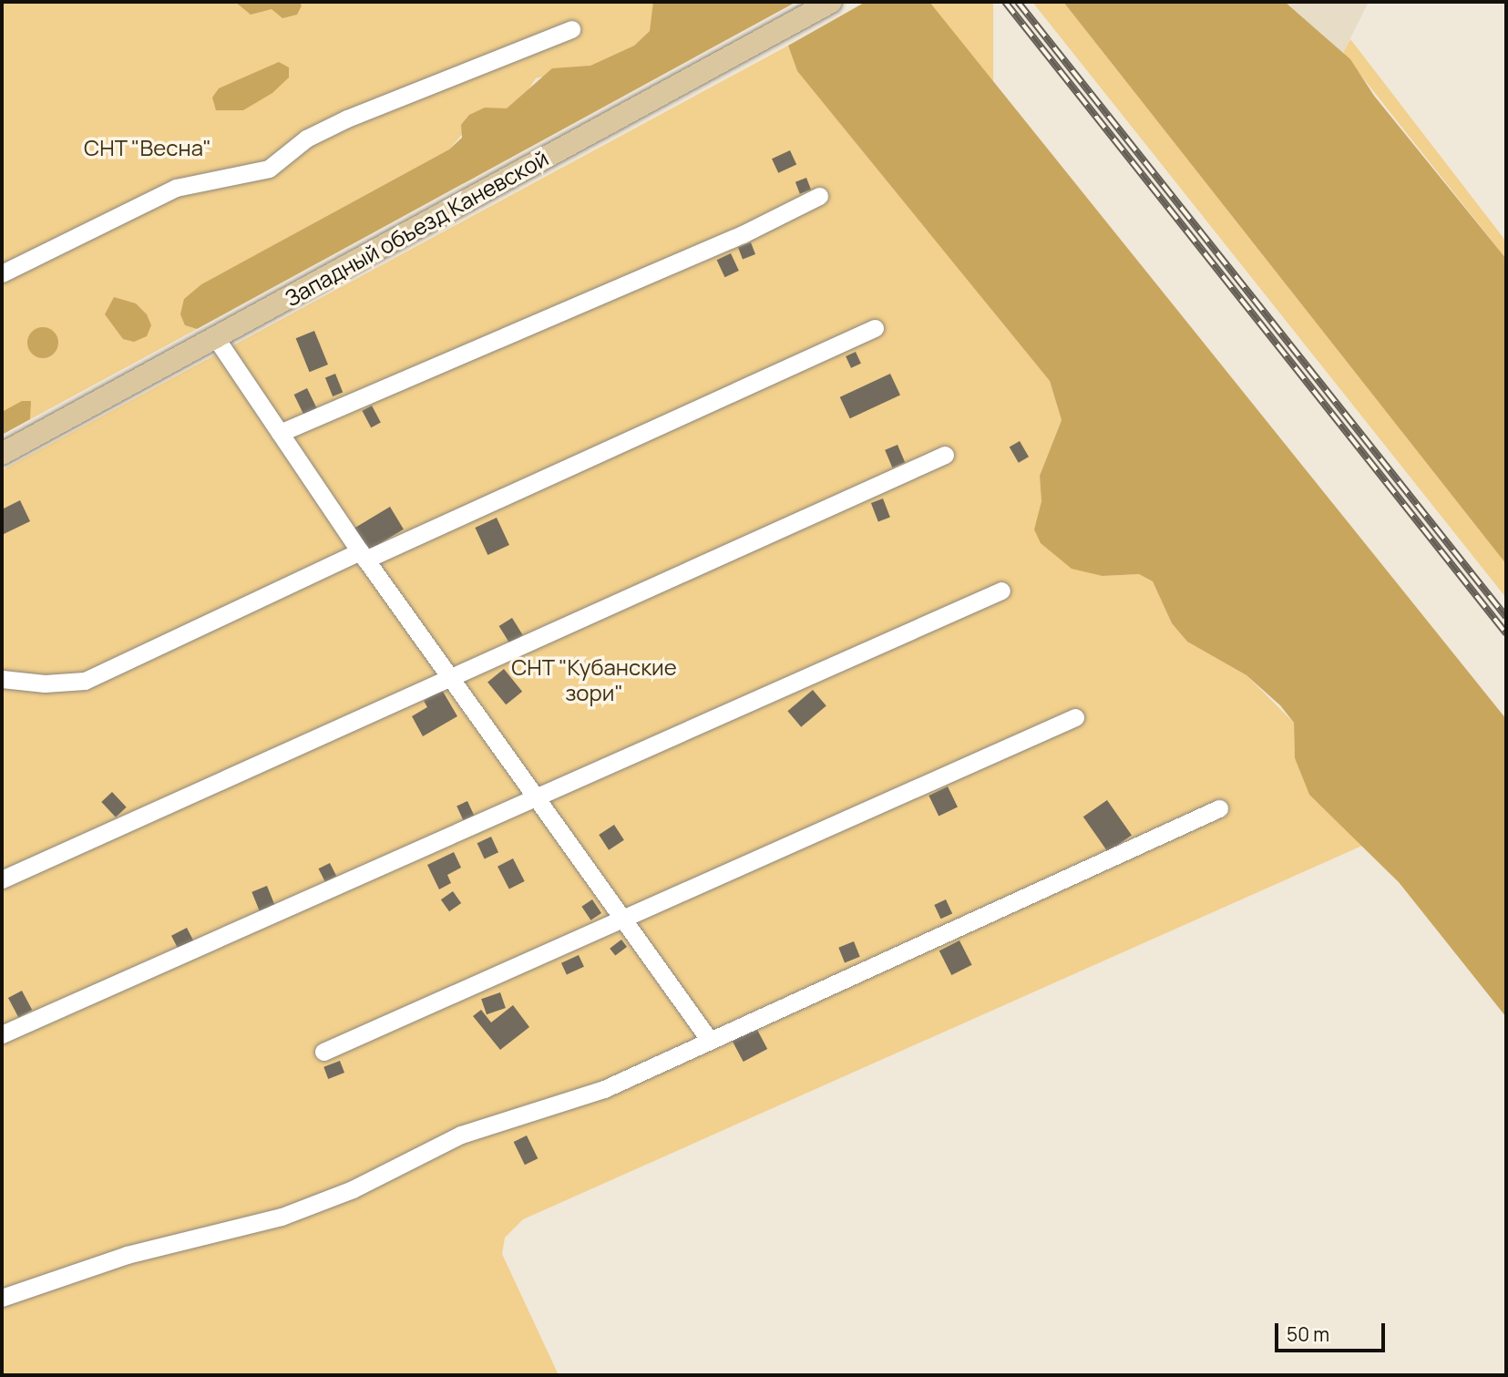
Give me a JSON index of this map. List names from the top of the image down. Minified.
{"streets":{"main road":["Западный объезд Каневской"]},"parks":["СНТ \"Весна\"","СНТ \"Кубанские зори\""],"scale_bar":"50 m"}
